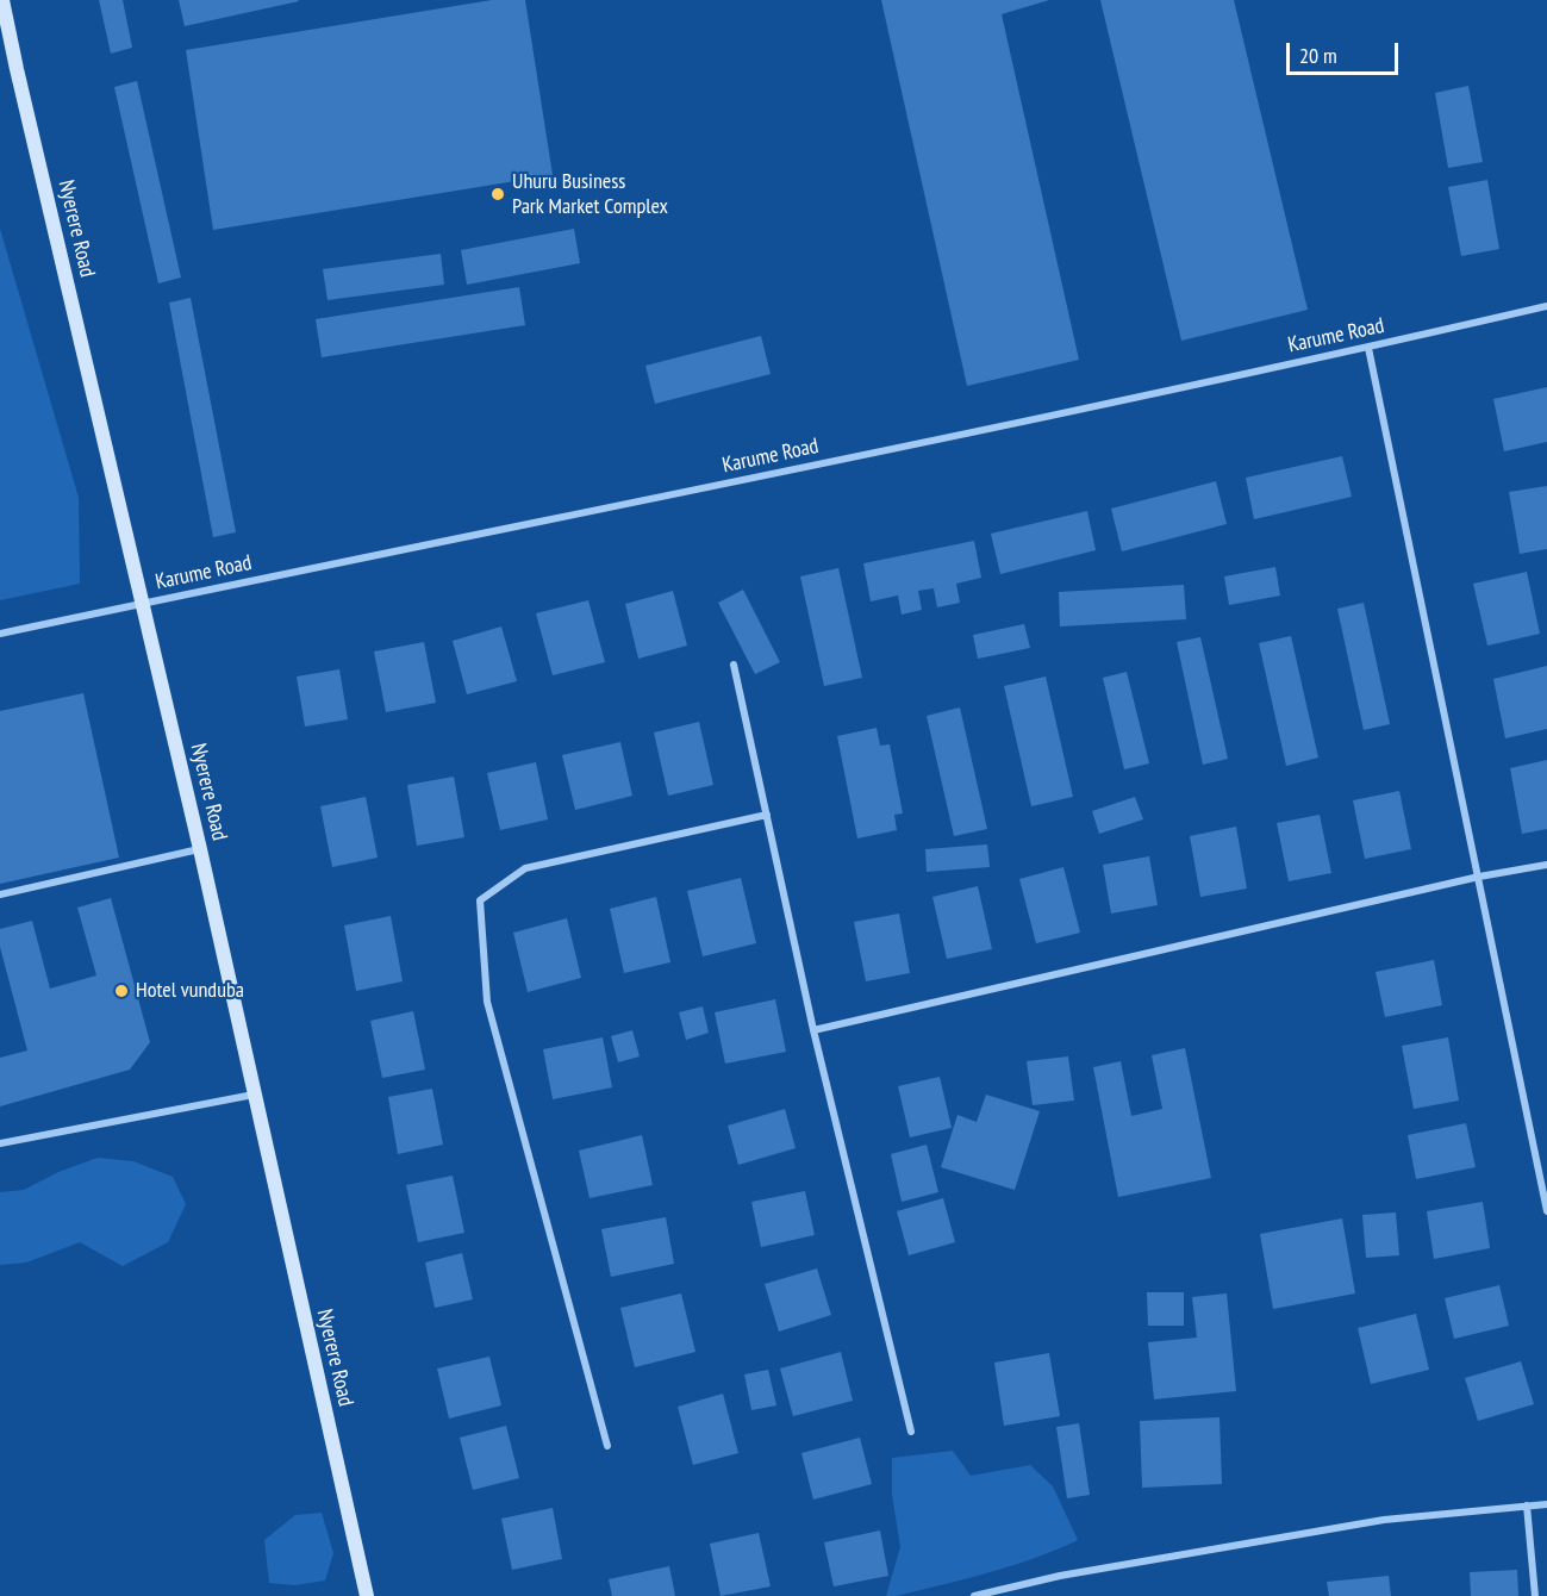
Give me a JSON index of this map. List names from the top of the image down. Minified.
{"streets":{"main road":["Nyerere Road"],"street":["Karume Road"]},"crossings":[["Nyerere Road","Karume Road"]],"places":["Uhuru Business Park Market Complex","Hotel vunduba"],"scale_bar":"20 m"}
